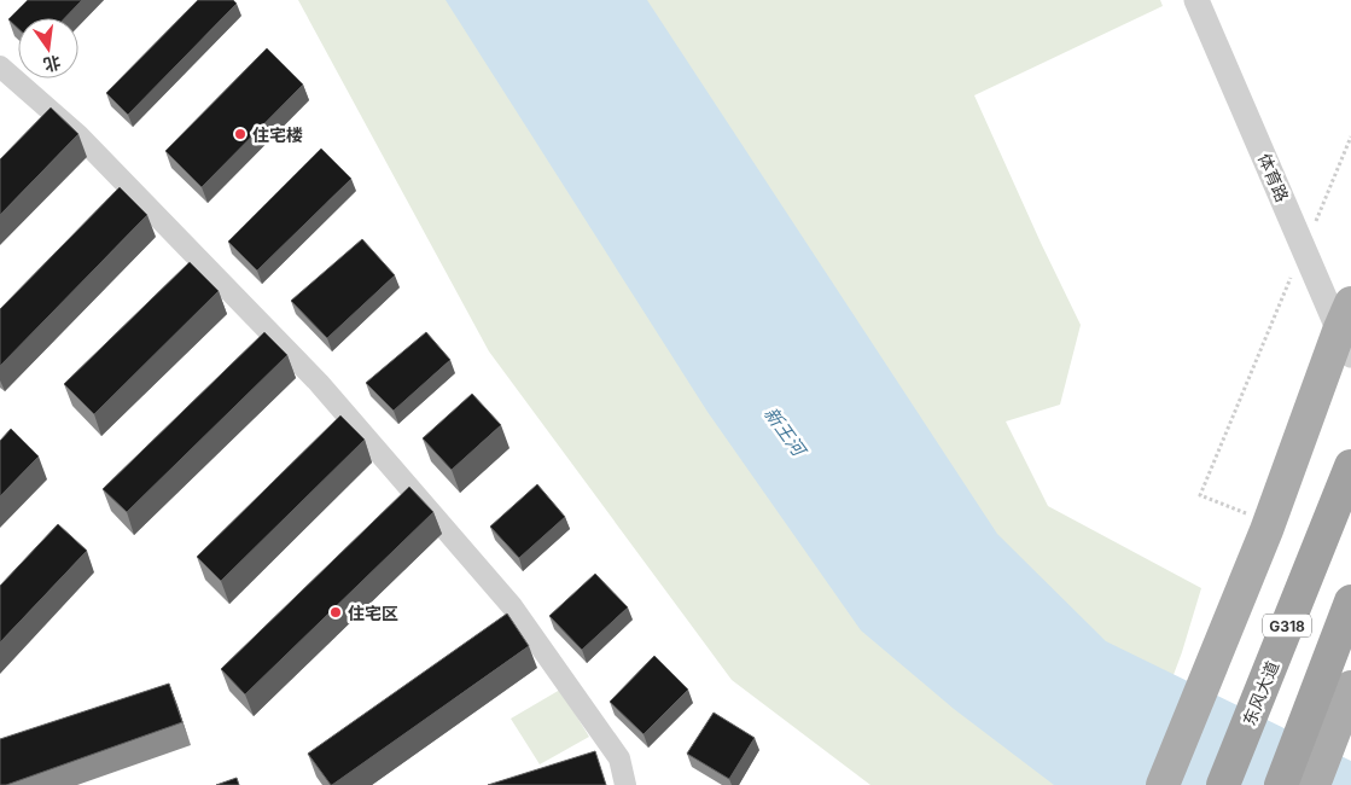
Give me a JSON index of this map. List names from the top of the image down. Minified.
{"streets":{"highway":["G318","东风大道"],"street":["体育路"]},"water":["新王河"],"places":["住宅楼","住宅区"],"north":"bottom"}
